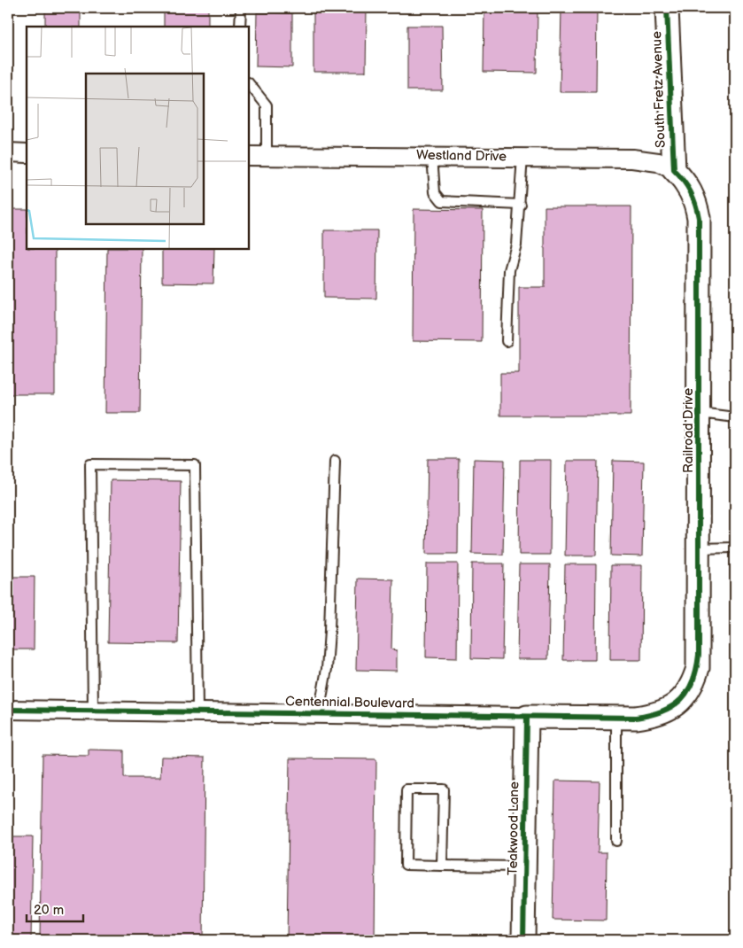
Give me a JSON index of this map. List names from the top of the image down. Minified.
{"streets":{"street":["South Fretz Avenue","Westland Drive","Railroad Drive","Centennial Boulevard","Teakwood Lane"]},"crossings":[["South Fretz Avenue","Westland Drive"],["South Fretz Avenue","Railroad Drive"],["Westland Drive","Railroad Drive"],["Railroad Drive","Centennial Boulevard"],["Centennial Boulevard","Teakwood Lane"]],"scale_bar":"20 m"}
